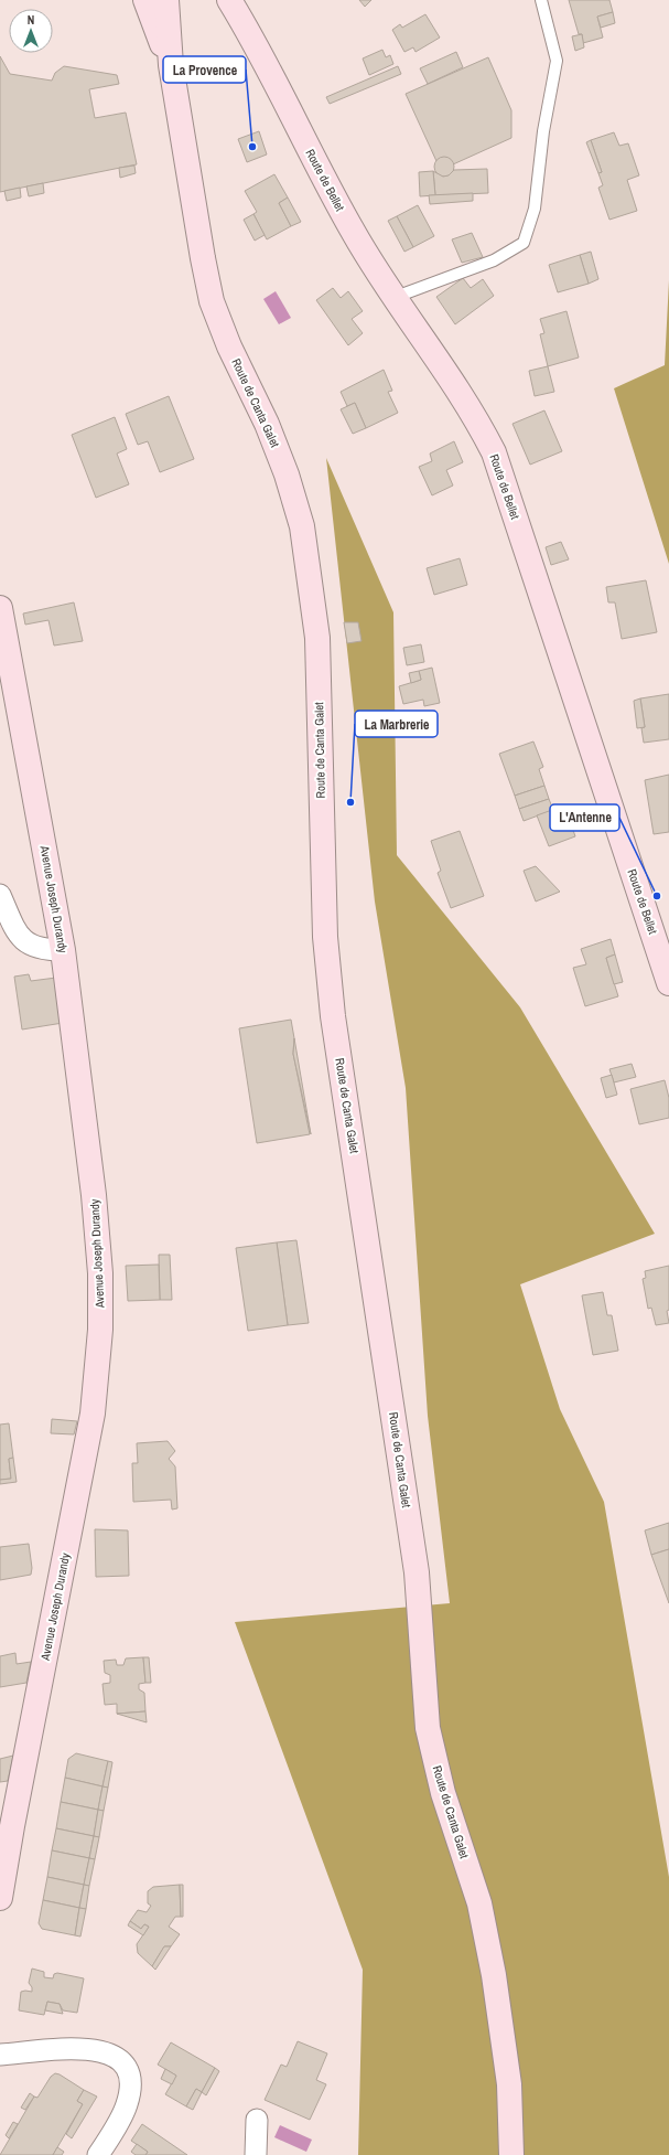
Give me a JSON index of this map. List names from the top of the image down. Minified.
{"streets":{"street":["Route de Bellet","Route de Canta Galet","Avenue Joseph Durandy"]},"places":["La Provence","La Marbrerie","L'Antenne"],"north":"top"}
